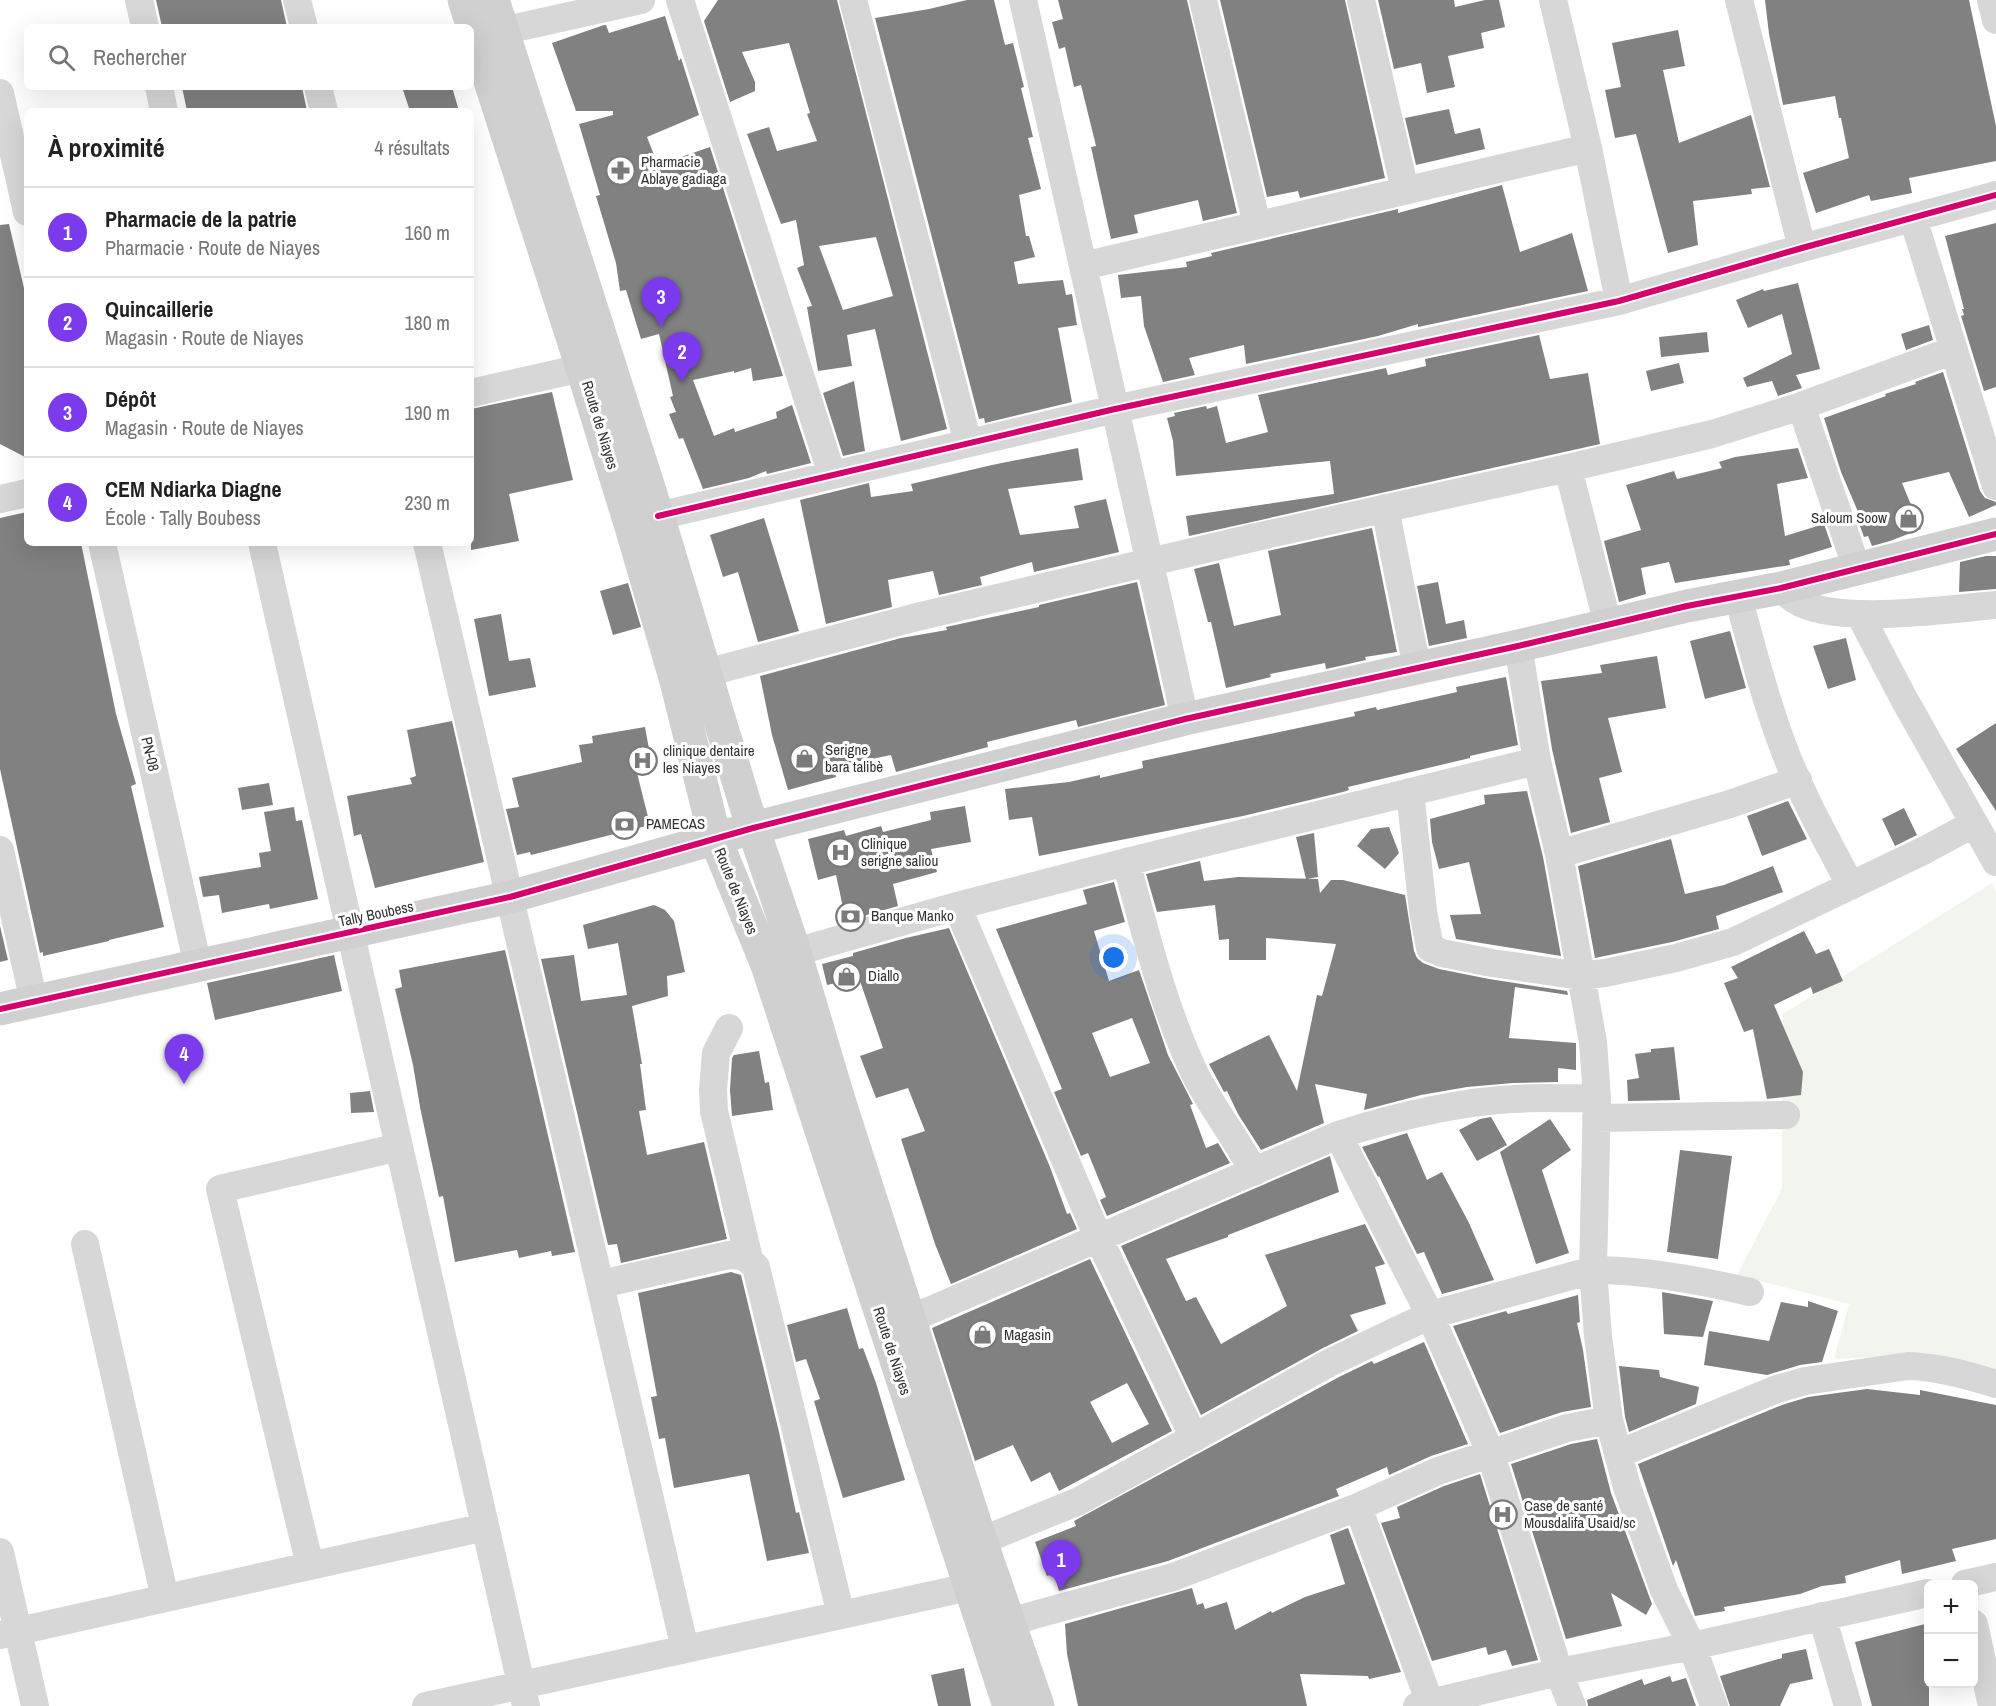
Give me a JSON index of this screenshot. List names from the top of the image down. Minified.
{"streets":{"main road":["Route de Niayes","Tally Boubess"],"street":["PN-08"]},"crossings":[["Route de Niayes","Tally Boubess"],["PN-08","Tally Boubess"]],"places":{"pharmacy":["Pharmacie Ablaye gadiaga"],"shop":["Saloum Soow","Serigne bara talibè","Diallo","Magasin"],"hospital":["clinique dentaire les Niayes","Clinique serigne saliou","Case de santé Mousdalifa Usaid/sc"],"bank":["PAMECAS","Banque Manko"]},"page":{"search":"Rechercher","heading":["À proximité","4 résultats"],"list":[{"mark":"1","name":"Pharmacie de la patrie","note":"Pharmacie · Route de Niayes","value":"160 m"},{"mark":"2","name":"Quincaillerie","note":"Magasin · Route de Niayes","value":"180 m"},{"mark":"3","name":"Dépôt","note":"Magasin · Route de Niayes","value":"190 m"},{"mark":"4","name":"CEM Ndiarka Diagne","note":"École · Tally Boubess","value":"230 m"}],"pins":["3","2","4","1"],"map_buttons":["+","−"]}}
